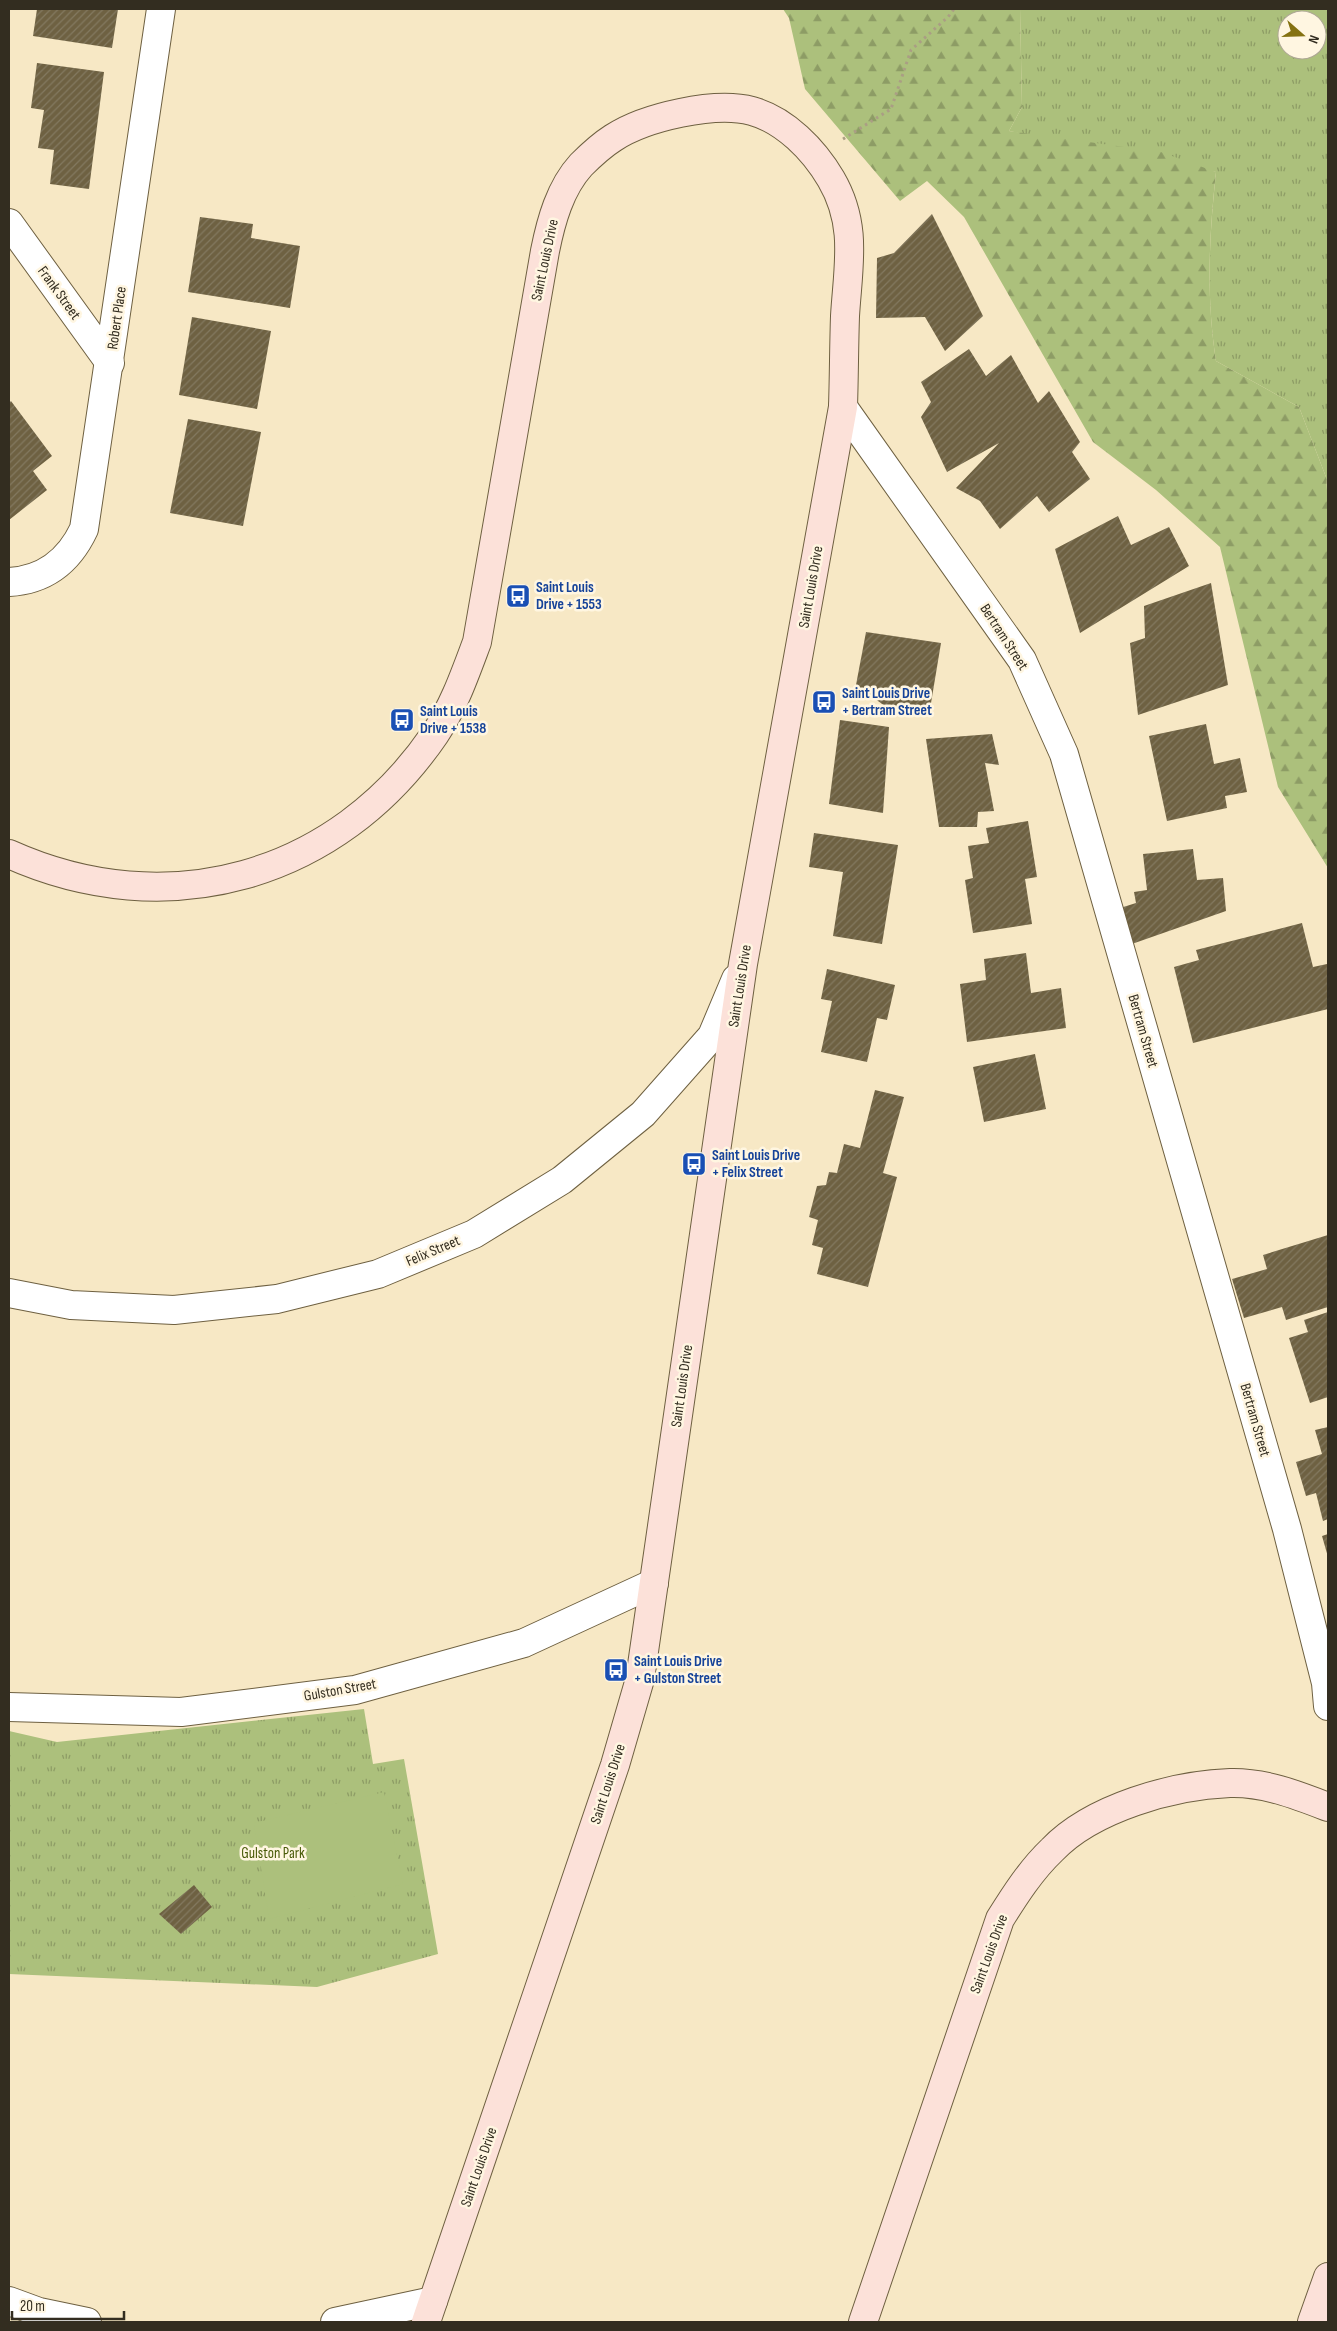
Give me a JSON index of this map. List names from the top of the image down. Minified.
{"streets":{"street":["Saint Louis Drive","Frank Street","Robert Place","Bertram Street","Felix Street","Gulston Street"]},"crossings":[["Saint Louis Drive","Bertram Street"],["Saint Louis Drive","Felix Street"],["Saint Louis Drive","Gulston Street"],["Frank Street","Robert Place"]],"parks":["Gulston Park"],"places":{"bus stop":["Saint Louis Drive + 1553","Saint Louis Drive + Bertram Street","Saint Louis Drive + 1538","Saint Louis Drive + Felix Street","Saint Louis Drive + Gulston Street"]},"scale_bar":"20 m","north":"right"}
